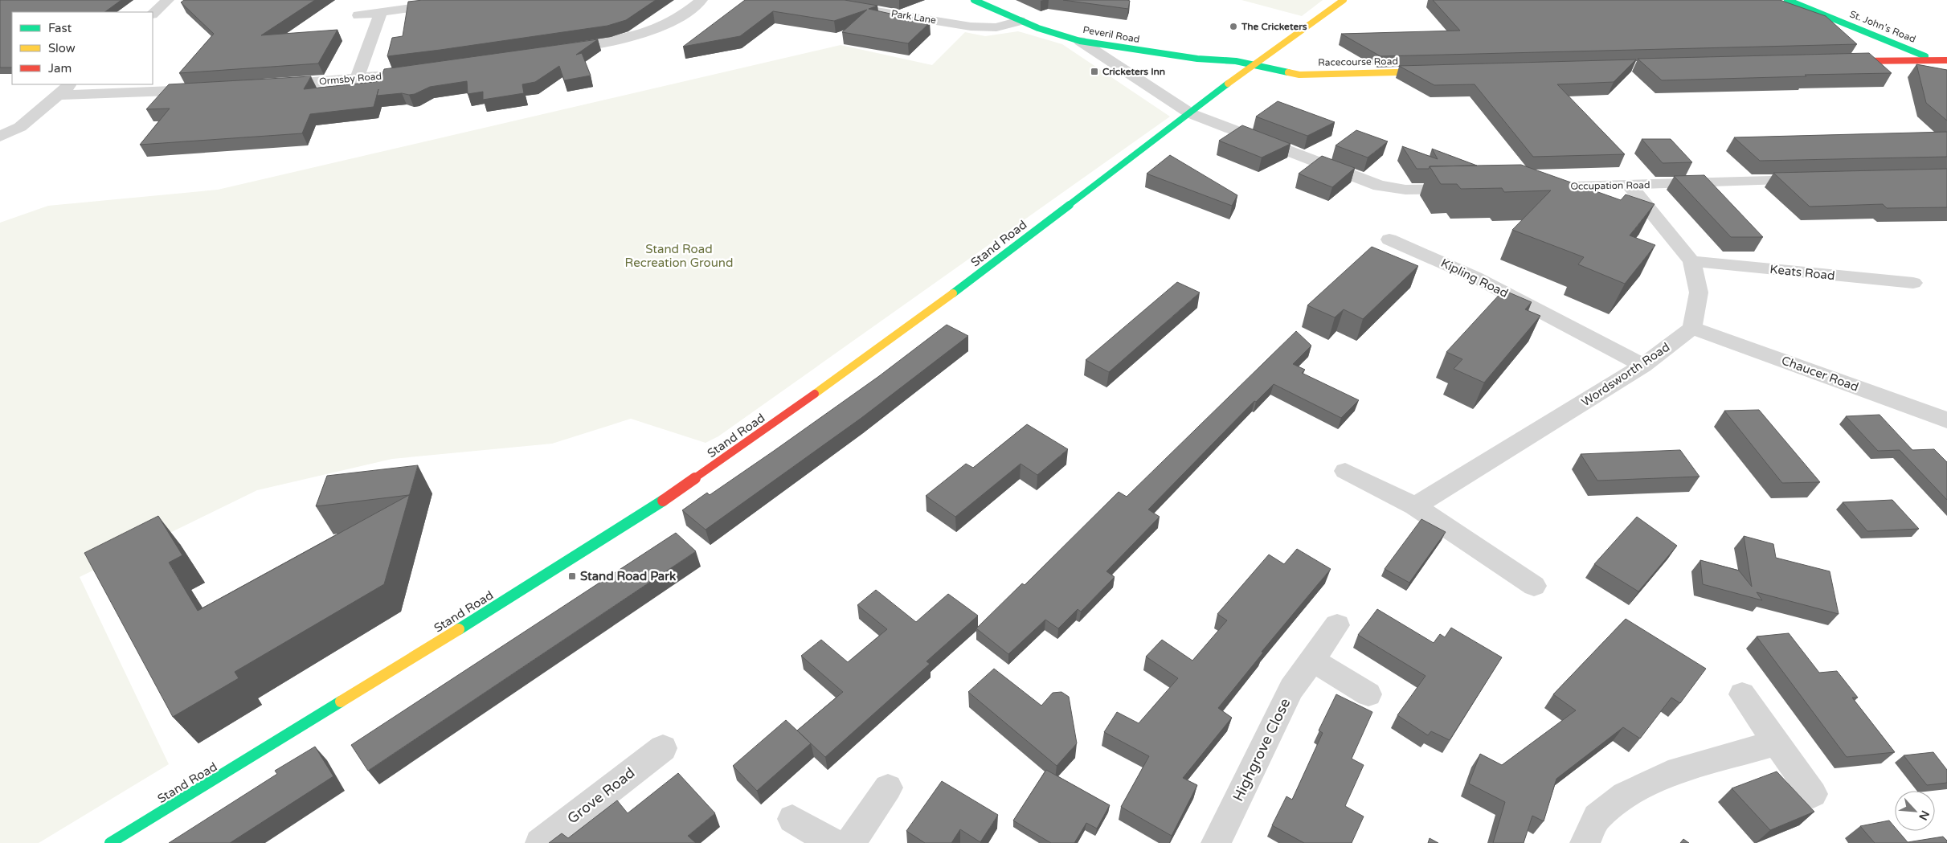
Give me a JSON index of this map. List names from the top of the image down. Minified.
{"streets":{"street":["Park Lane","St. John's Road","Peveril Road","Racecourse Road","Ormsby Road","Occupation Road","Stand Road","Keats Road","Kipling Road","Chaucer Road","Wordsworth Road","Highgrove Close","Grove Road"]},"crossings":[["Park Lane","Peveril Road"],["Peveril Road","Racecourse Road"],["Peveril Road","Stand Road"],["Racecourse Road","Stand Road"],["Kipling Road","Wordsworth Road"],["Chaucer Road","Wordsworth Road"]],"parks":["Stand Road Recreation Ground"],"places":{"other":["The Cricketers"],"transit":["Cricketers Inn","Stand Road Park"]},"legend":["Fast","Slow","Jam"],"north":"bottom right"}
